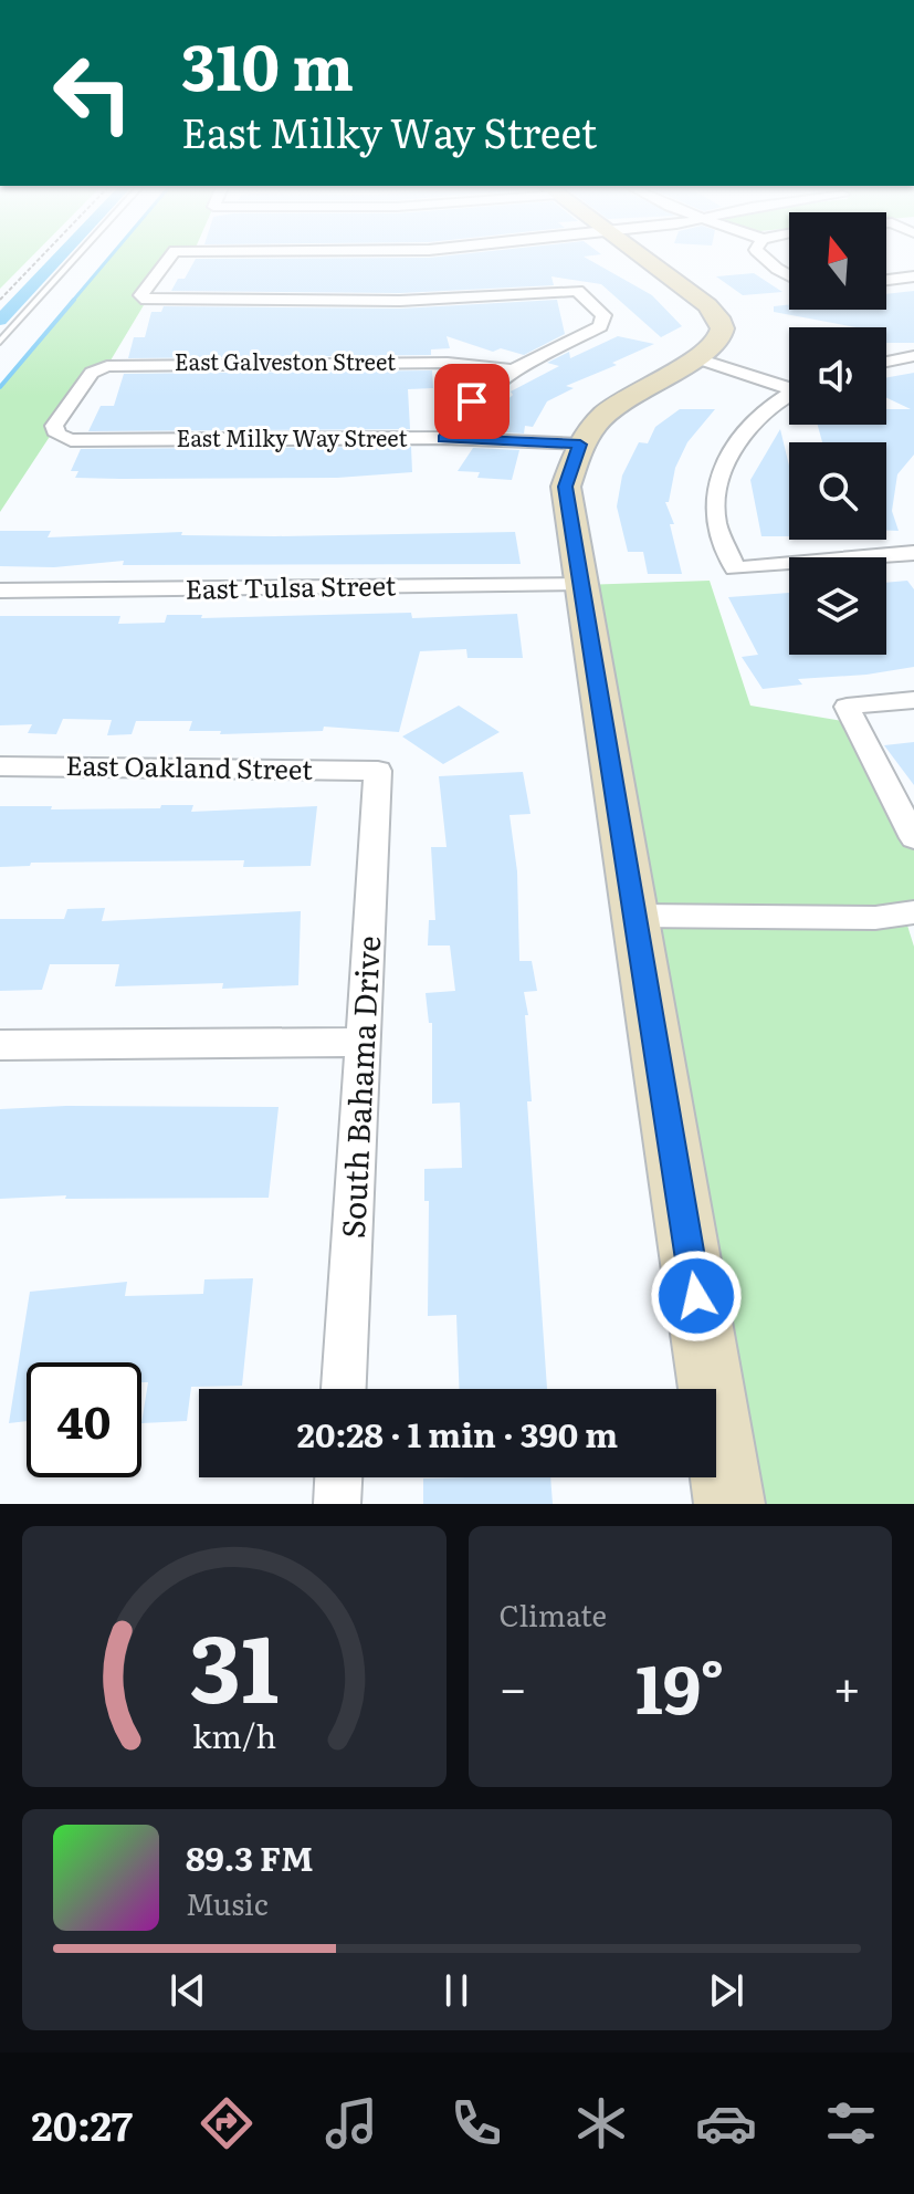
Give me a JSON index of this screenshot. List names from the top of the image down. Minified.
{"streets":{"street":["East Galveston Street","East Milky Way Street","East Tulsa Street","East Oakland Street","South Bahama Drive"]},"crossings":[["East Galveston Street","East Milky Way Street"],["East Oakland Street","South Bahama Drive"]],"north":"top","page":{"turn":["310 m","East Milky Way Street"],"limit":"40","trip":"20:28 · 1 min · 390 m","tile":"Climate","heat":["−","19°","+"],"song":["89.3 FM","Music"],"tabs":"20:27","gauge":["31","km/h"]}}
